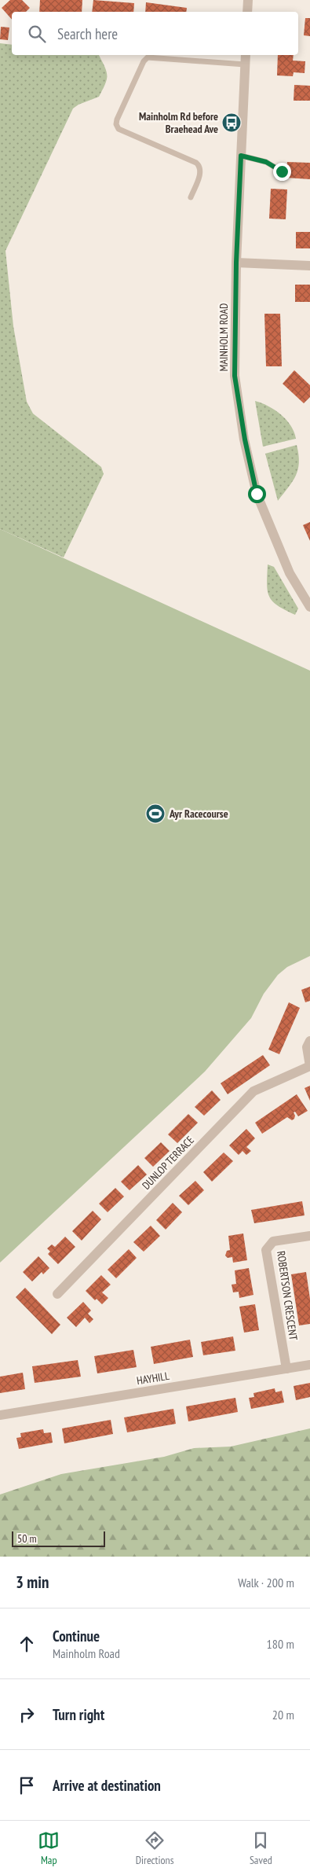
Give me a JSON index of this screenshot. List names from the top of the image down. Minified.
{"streets":{"street":["MAINHOLM ROAD","DUNLOP TERRACE","ROBERTSON CRESCENT","HAYHILL"]},"crossings":[["ROBERTSON CRESCENT","HAYHILL"]],"places":{"bus stop":["Mainholm Rd before Braehead Ave"],"sports":["Ayr Racecourse"]},"scale_bar":"50 m","page":{"search":"Search here","scale":"50 m","heading":["3 min","Walk · 200 m"],"list":[["Continue","Mainholm Road","180 m"],["Turn right","20 m"],"Arrive at destination"],"nav":["Map","Directions","Saved"]}}
